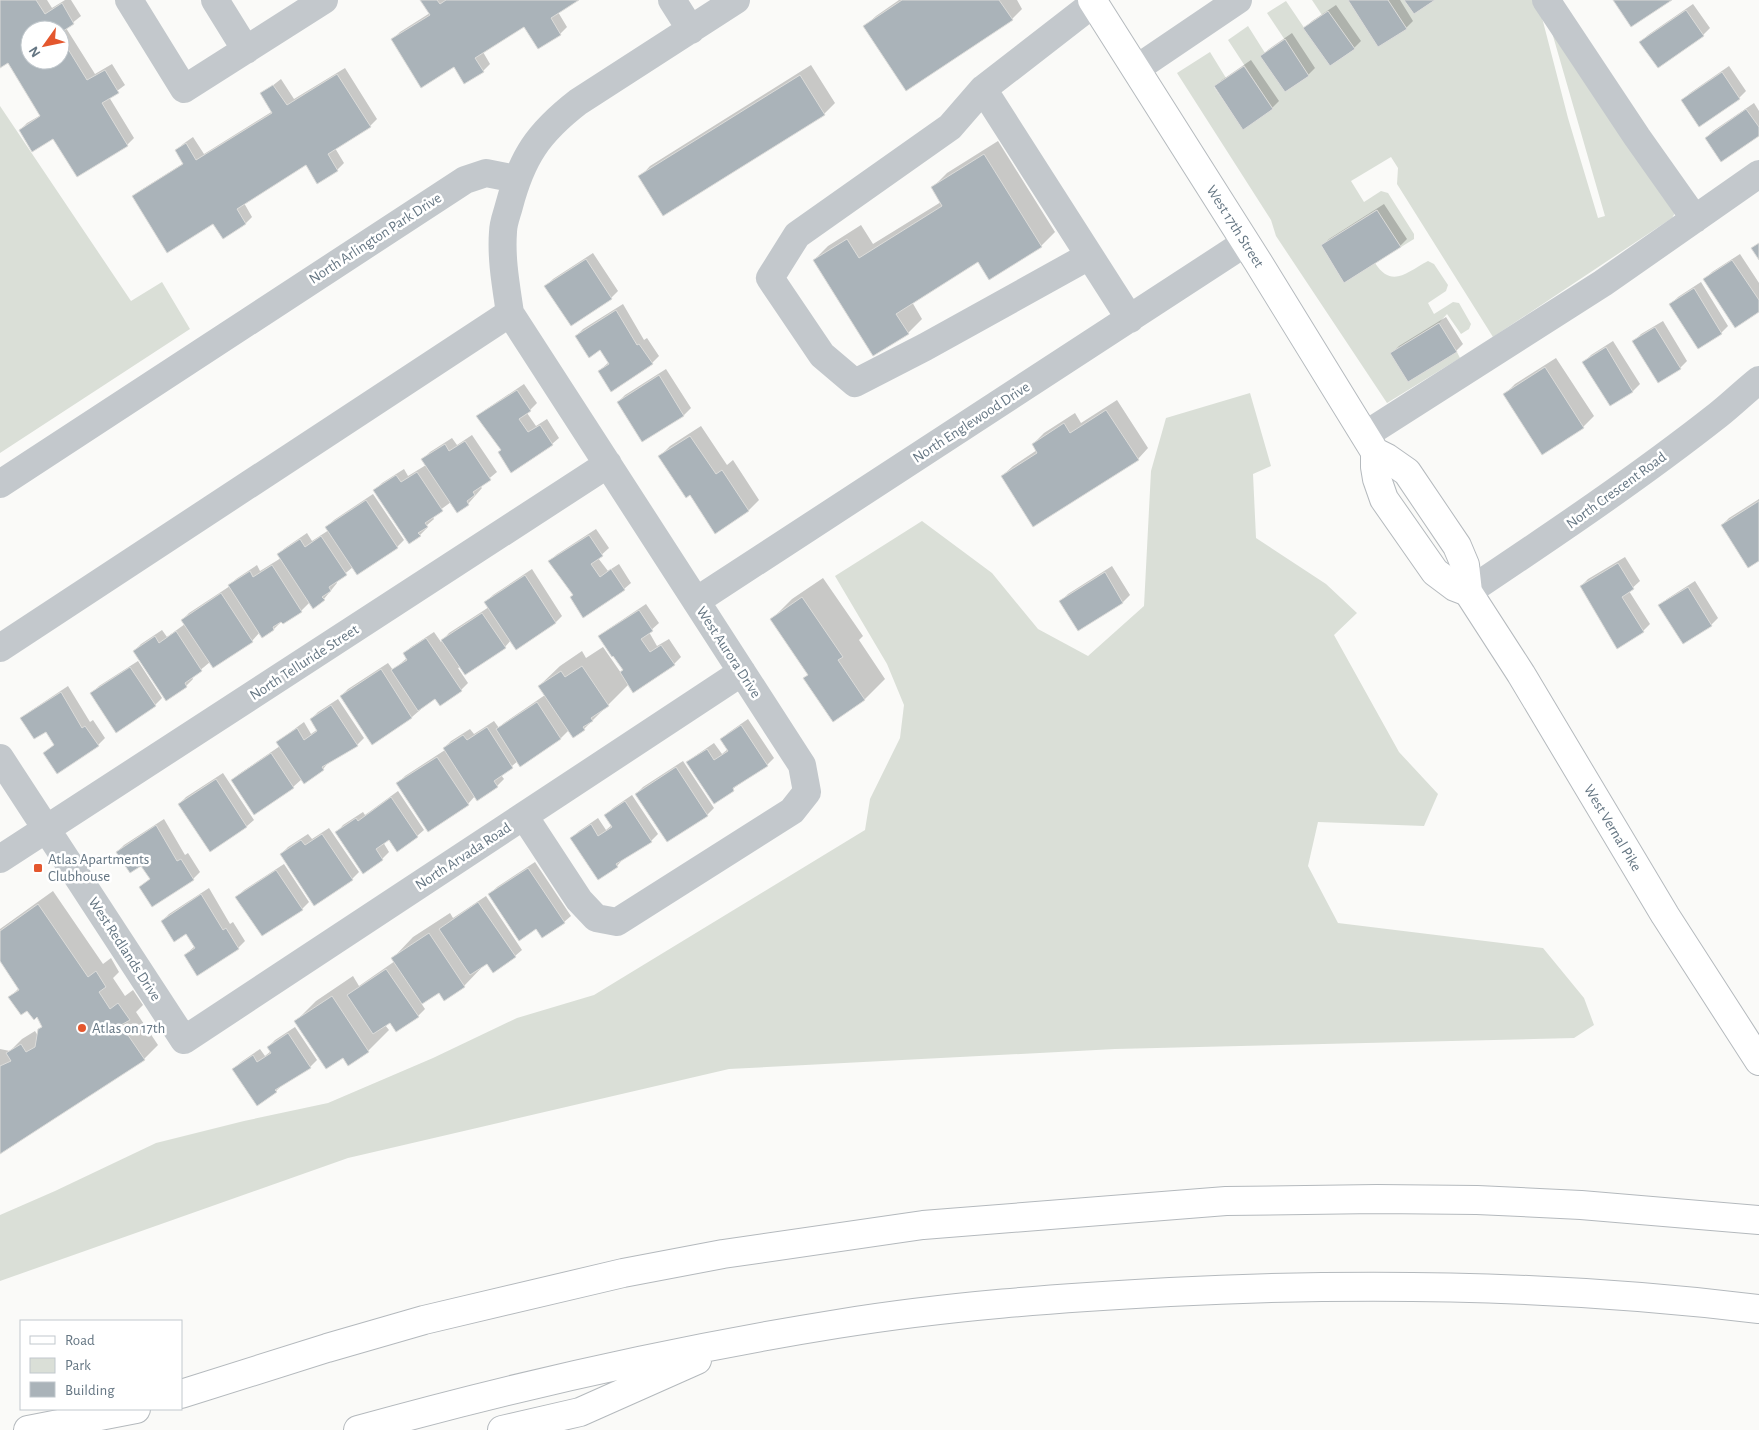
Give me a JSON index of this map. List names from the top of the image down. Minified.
{"streets":{"main road":["West 17th Street","West Vernal Pike"],"street":["North Arlington Park Drive","North Englewood Drive","North Crescent Road","West Aurora Drive","North Telluride Street","North Arvada Road","West Redlands Drive"]},"crossings":[["West 17th Street","North Englewood Drive"],["West 17th Street","North Crescent Road"],["West 17th Street","West Vernal Pike"],["North Arlington Park Drive","West Aurora Drive"],["North Englewood Drive","West Aurora Drive"],["North Crescent Road","West Vernal Pike"],["West Aurora Drive","North Telluride Street"],["West Aurora Drive","North Arvada Road"],["North Telluride Street","West Redlands Drive"],["North Arvada Road","West Redlands Drive"]],"places":{"transit":["Atlas Apartments Clubhouse"],"other":["Atlas on 17th"]},"legend":["Road","Park","Building"],"north":"bottom left"}
